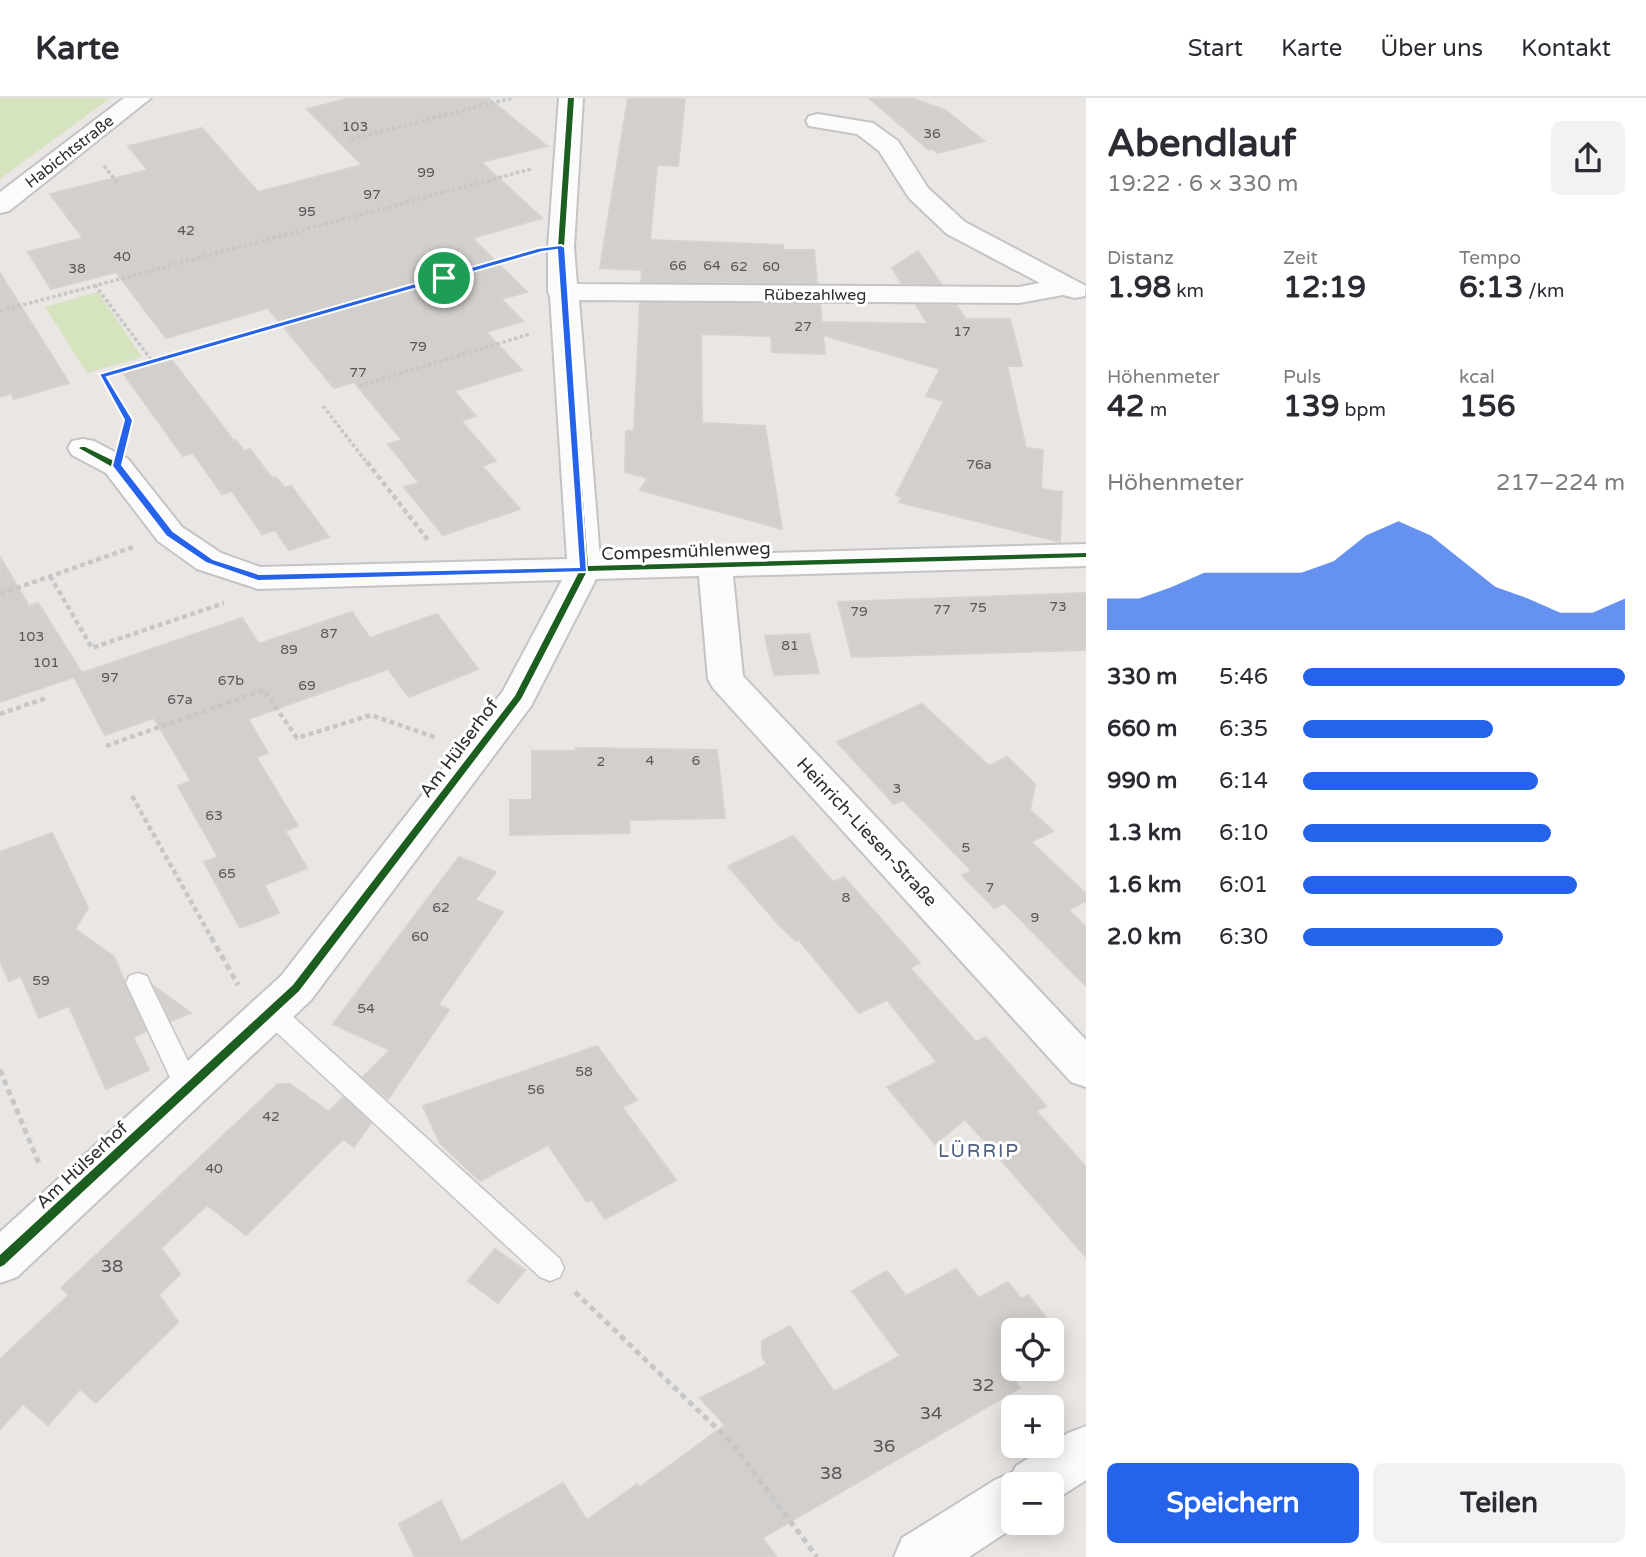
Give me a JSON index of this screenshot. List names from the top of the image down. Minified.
{"streets":{"street":["Habichtstraße","Rübezahlweg","Compesmühlenweg","Am Hülserhof","Heinrich-Liesen-Straße"]},"crossings":[["Compesmühlenweg","Am Hülserhof"],["Compesmühlenweg","Heinrich-Liesen-Straße"]],"districts":["LÜRRIP"],"house_numbers":["103","36","99","97","95","42","40","66","64","62","60","38","27","17","79","77","76a","73","75","77","79","87","103","81","89","101","97","67b","69","67a","4","6","2","3","63","5","65","7","8","62","9","60","59","54","58","56","42","40","38","32","34","36","38"],"page":{"header":"Karte","nav":["Start","Karte","Über uns","Kontakt"],"heading":["Abendlauf","19:22 · 6 × 330 m"],"stats":[["Distanz","1.98 km"],["Zeit","12:19"],["Tempo","6:13 /km"],["Höhenmeter","42 m"],["Puls","139 bpm"],["kcal","156"]],"chart":["Höhenmeter","217–224 m"],"list":[{"name":"330 m","note":"5:46"},{"name":"660 m","note":"6:35"},{"name":"990 m","note":"6:14"},{"name":"1.3 km","note":"6:10"},{"name":"1.6 km","note":"6:01"},{"name":"2.0 km","note":"6:30"}],"map_buttons":["+","−"],"buttons":["Speichern","Teilen"]}}
